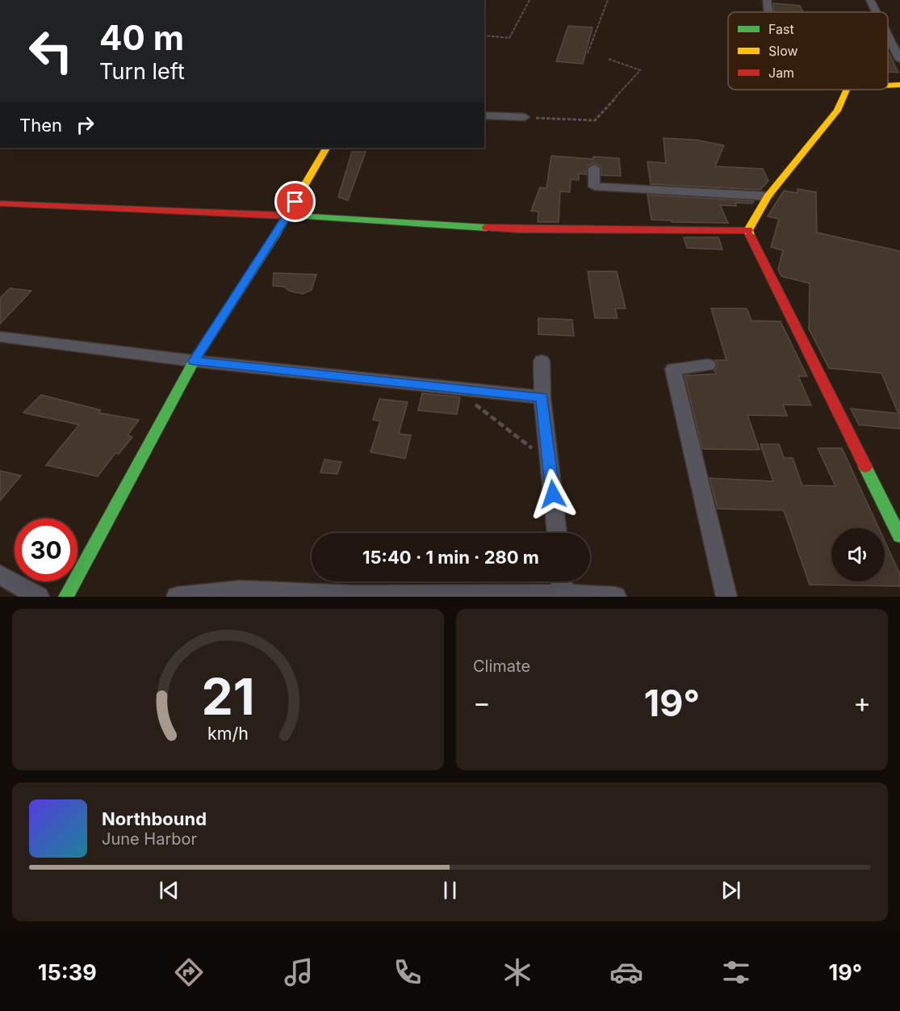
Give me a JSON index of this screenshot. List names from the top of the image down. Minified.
{"legend":["Fast","Slow","Jam"],"page":{"turn":["40 m","Turn left"],"then":"Then","limit":"30","trip":"15:40 · 1 min · 280 m","tile":"Climate","heat":["−","19°","+"],"song":["Northbound","June Harbor"],"tabs":["15:39","19°"],"gauge":["21","km/h"]}}
